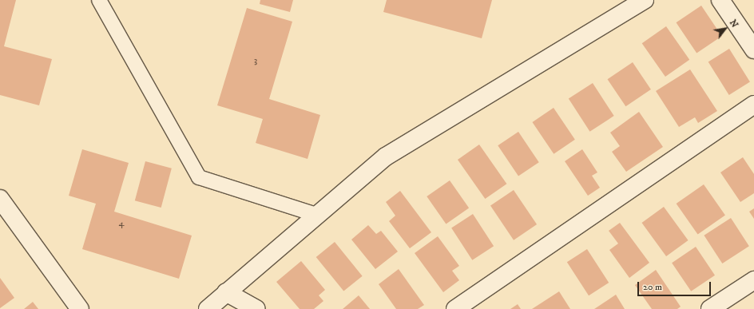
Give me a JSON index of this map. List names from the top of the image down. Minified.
{"house_numbers":["3","4"],"scale_bar":"20 m","north":"top right"}
